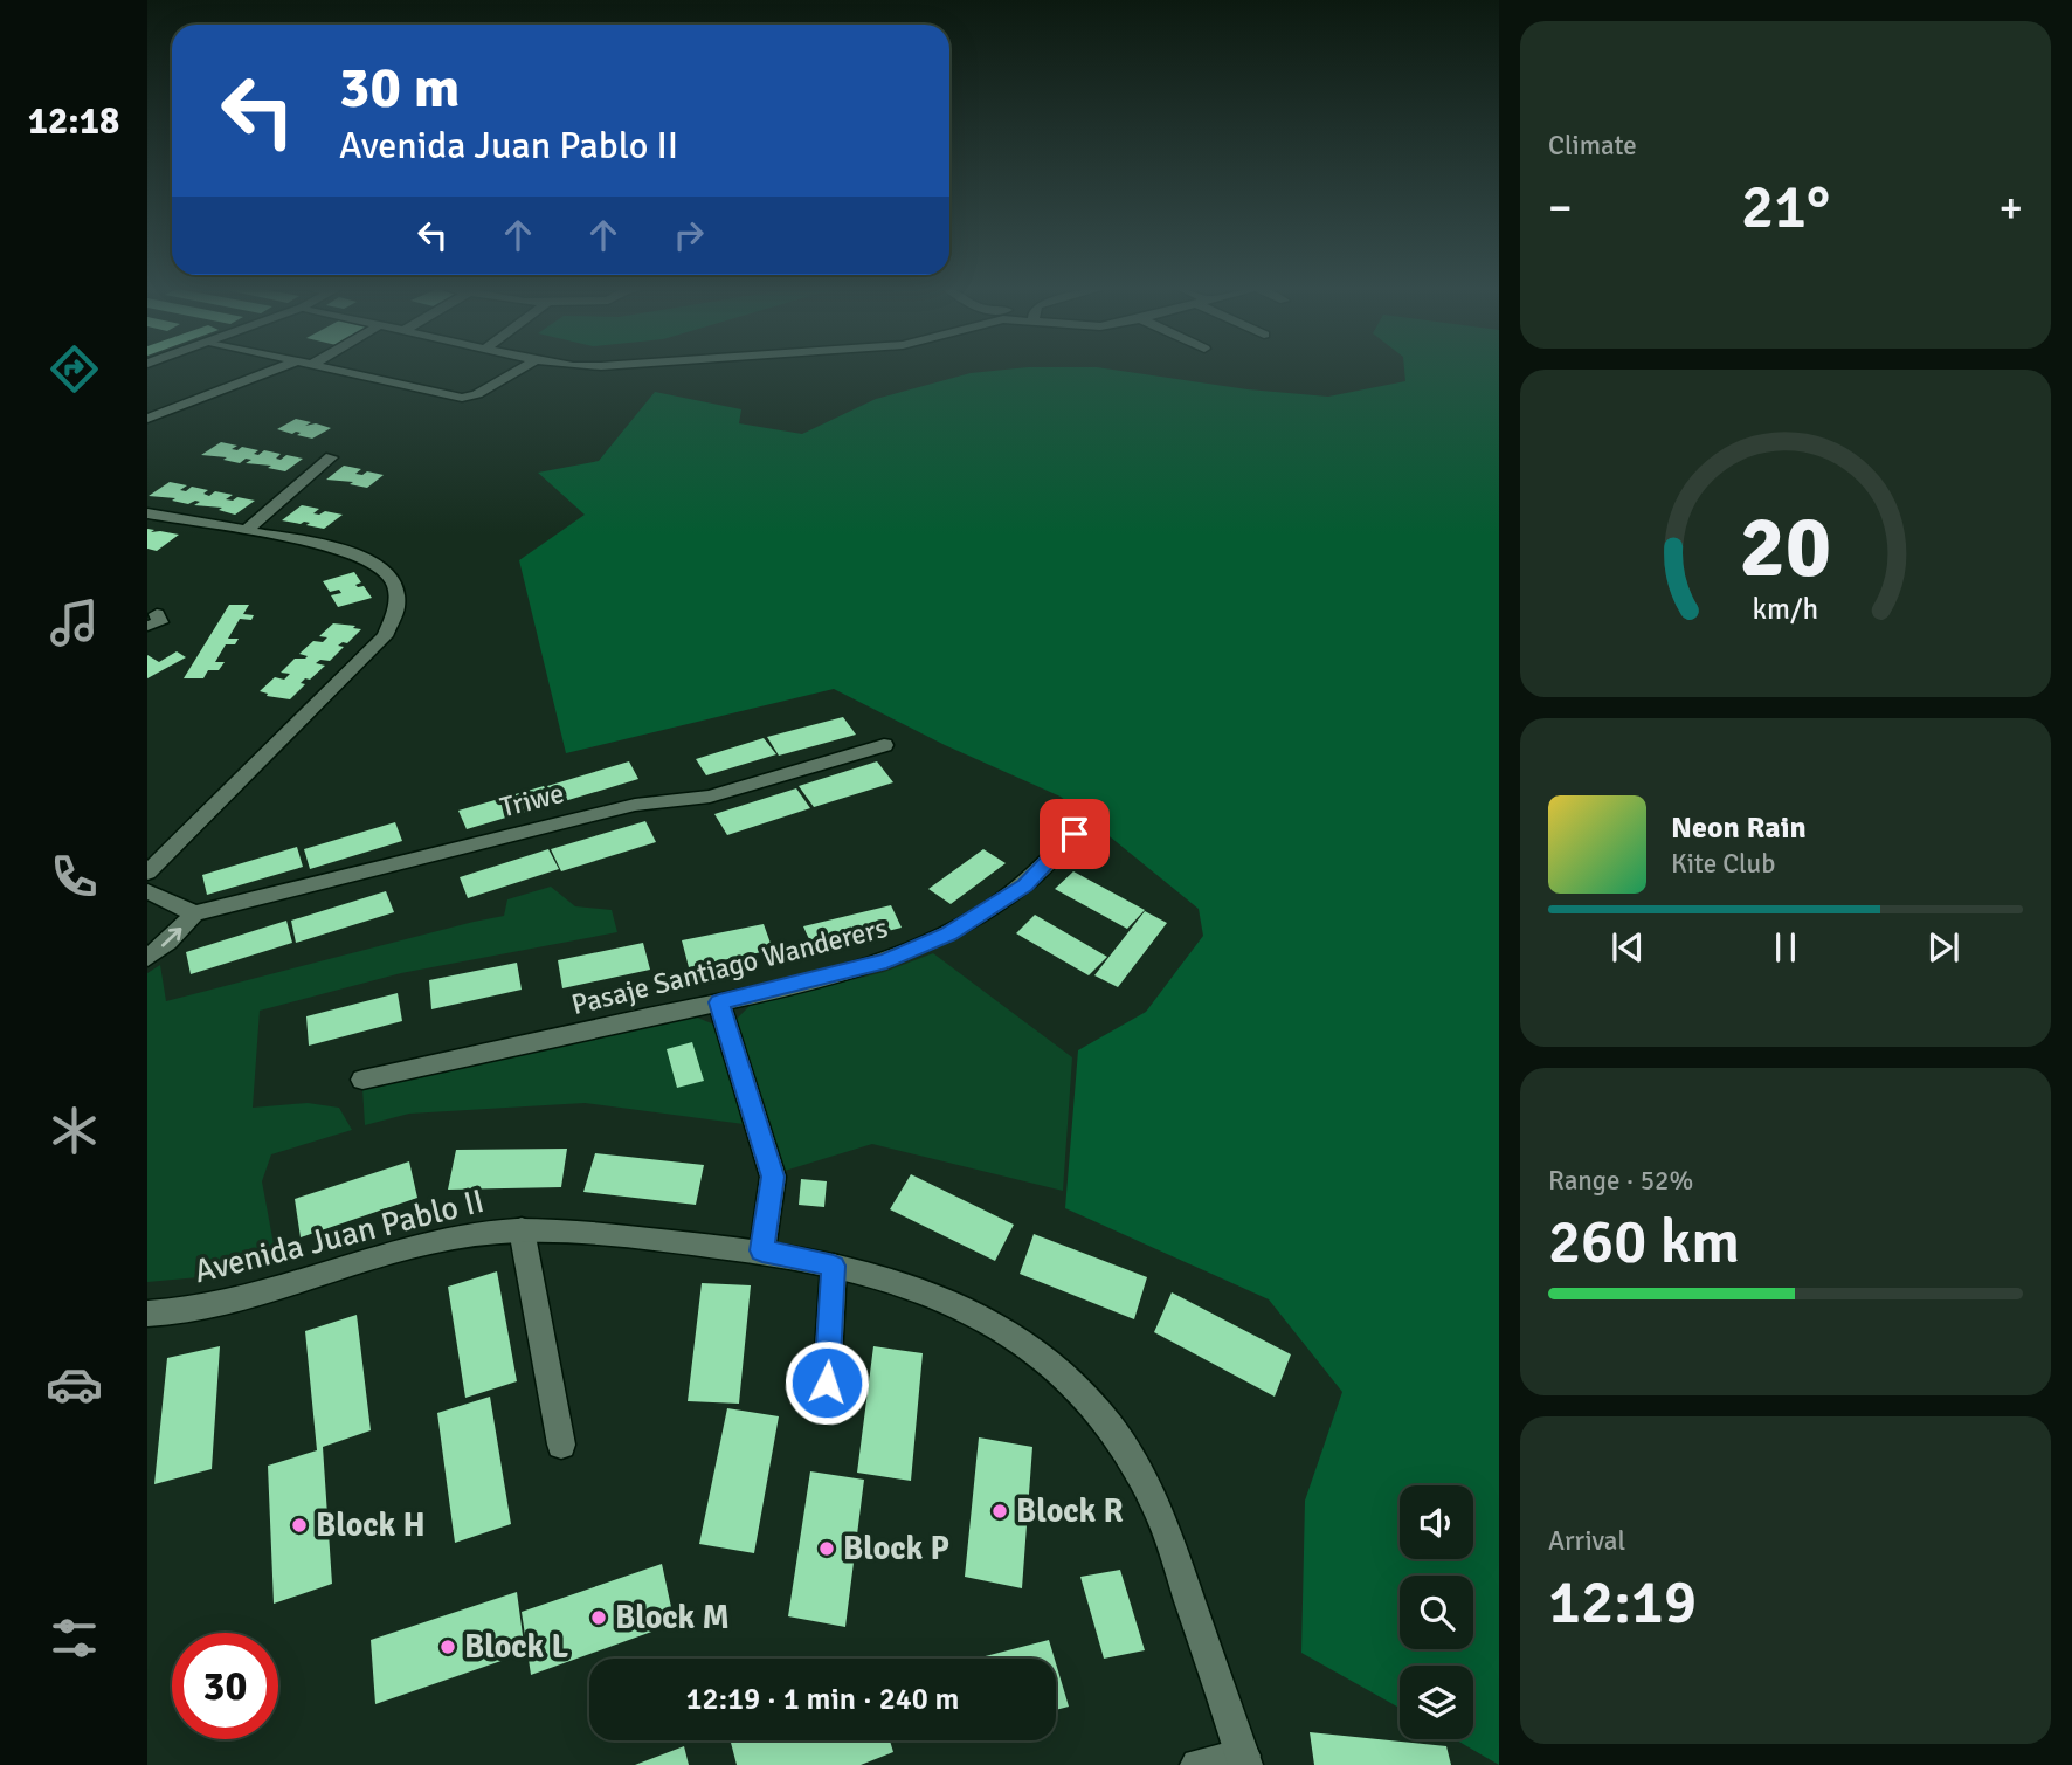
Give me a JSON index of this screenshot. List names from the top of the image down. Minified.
{"streets":{"street":["Triwe","Pasaje Santiago Wanderers","Avenida Juan Pablo II"]},"places":["Block R","Block H","Block P","Block M","Block L"],"page":{"tabs":"12:18","tile":["Climate",["Range · 52%","260 km"],["Arrival","12:19"]],"turn":["30 m","Avenida Juan Pablo II"],"heat":["−","21°","+"],"song":["Neon Rain","Kite Club"],"limit":"30","trip":"12:19 · 1 min · 240 m","gauge":["20","km/h"]}}
